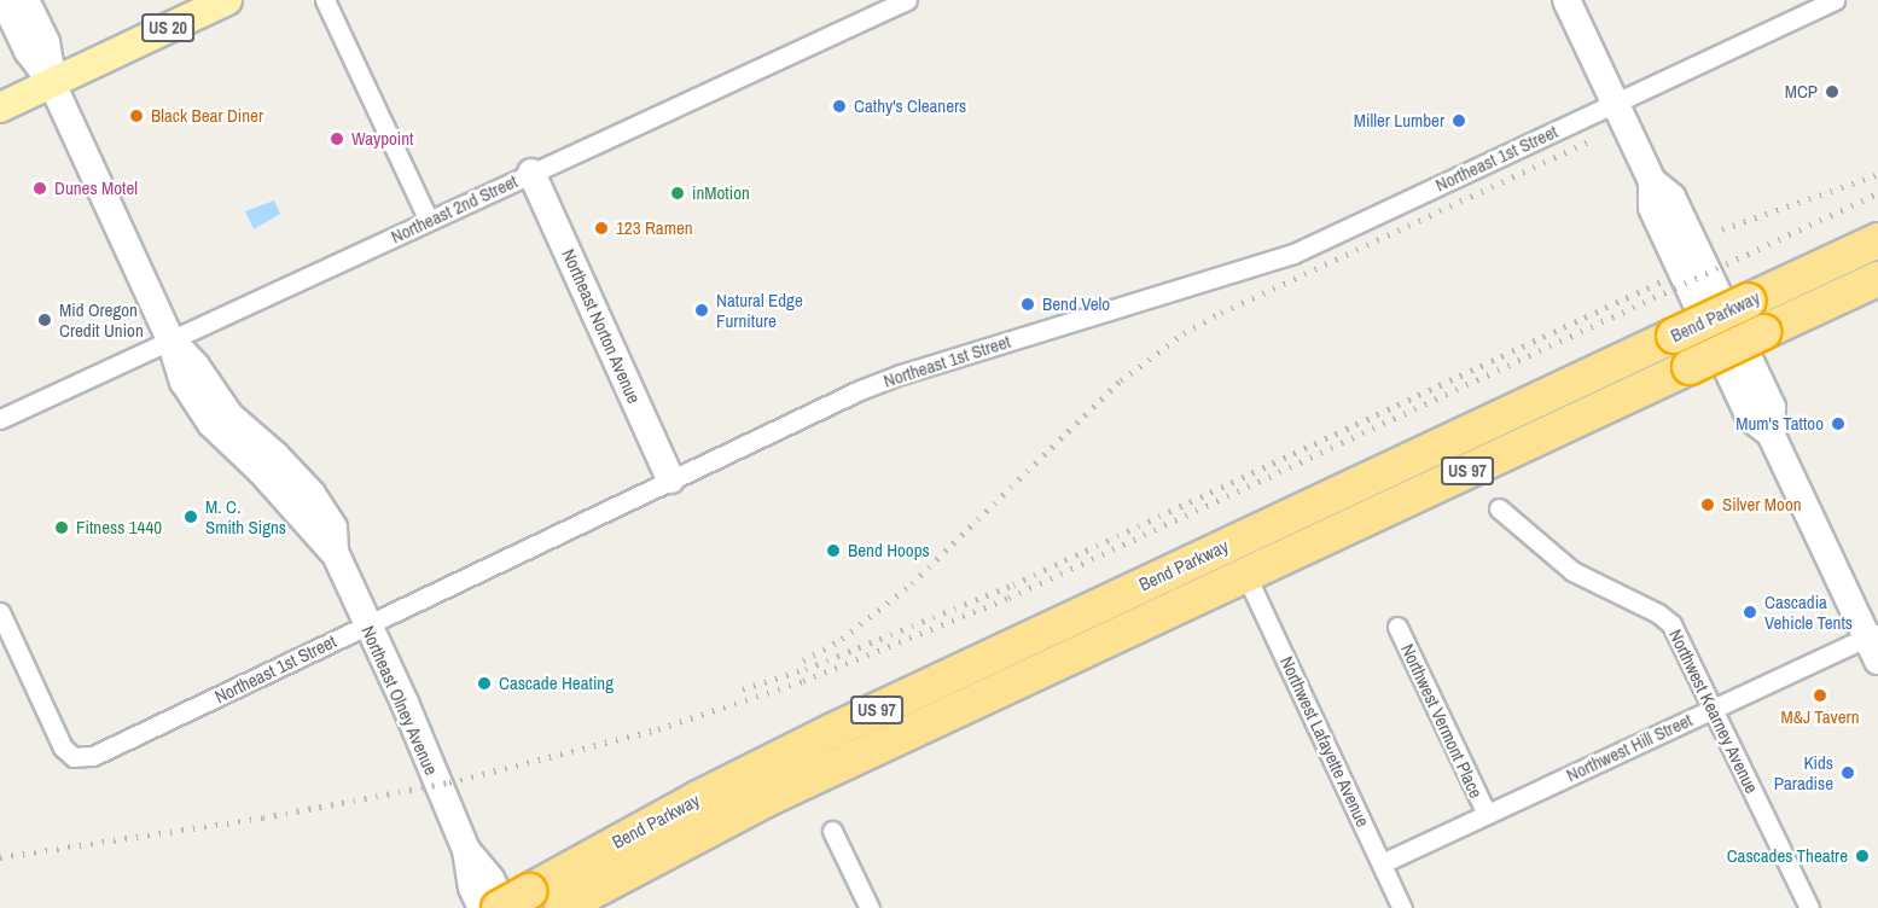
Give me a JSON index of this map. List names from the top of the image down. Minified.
{"streets":{"highway":["Bend Parkway","US 97"],"main road":["US 20","Northeast Norton Avenue","Northeast Olney Avenue"],"street":["Northeast 1st Street","Northeast 2nd Street","Northwest Kearney Avenue","Northwest Vermont Place","Northwest Lafayette Avenue","Northwest Hill Street"]},"crossings":[["US 20","Northeast Olney Avenue"],["Northeast 1st Street","Northeast Norton Avenue"],["Northeast 1st Street","Northeast Olney Avenue"],["Northeast 2nd Street","Northeast Norton Avenue"],["Northeast 2nd Street","Northeast Olney Avenue"],["Bend Parkway","Northeast Olney Avenue"],["Bend Parkway","Northwest Lafayette Avenue"],["Northwest Kearney Avenue","Northwest Hill Street"],["Northwest Vermont Place","Northwest Hill Street"],["Northwest Lafayette Avenue","Northwest Hill Street"]],"places":["MCP","Cathy's Cleaners","Black Bear Diner","Miller Lumber","Waypoint","Dunes Motel","inMotion","123 Ramen","Bend Velo","Natural Edge Furniture","Mid Oregon Credit Union","Mum's Tattoo","Silver Moon","M. C. Smith Signs","Fitness 1440","Bend Hoops","Cascadia Vehicle Tents","Cascade Heating","M&J Tavern","Kids Paradise","Cascades Theatre"]}
